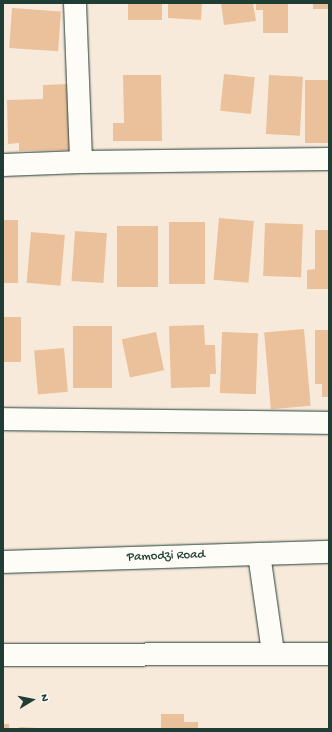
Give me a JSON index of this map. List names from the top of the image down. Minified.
{"streets":{"street":["Pamodzi Road"]},"north":"right"}
